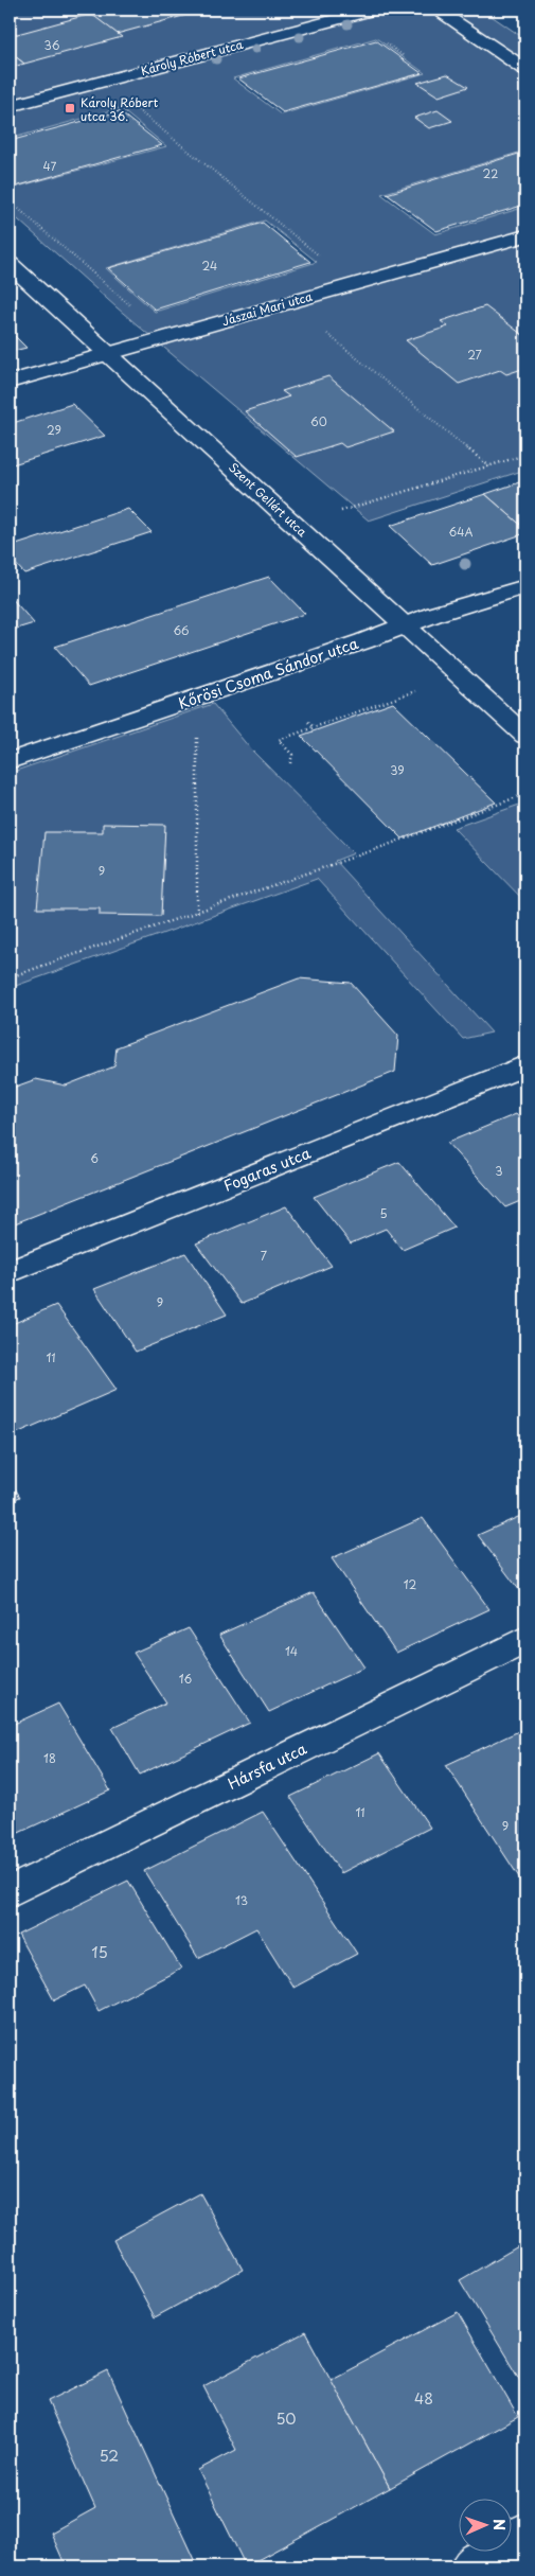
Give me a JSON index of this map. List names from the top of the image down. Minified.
{"streets":{"street":["Károly Róbert utca","Jászai Mari utca","Szent Gellért utca","Kőrösi Csoma Sándor utca","Fogaras utca","Hársfa utca"]},"crossings":[["Jászai Mari utca","Szent Gellért utca"],["Szent Gellért utca","Kőrösi Csoma Sándor utca"]],"places":{"transit":["Károly Róbert utca 36."]},"house_numbers":["36","47","22","24","27","60","29","64A","66","39","9","6","3","5","7","9","11","12","14","16","18","11","9","13","15","48","50","52"],"north":"right"}
